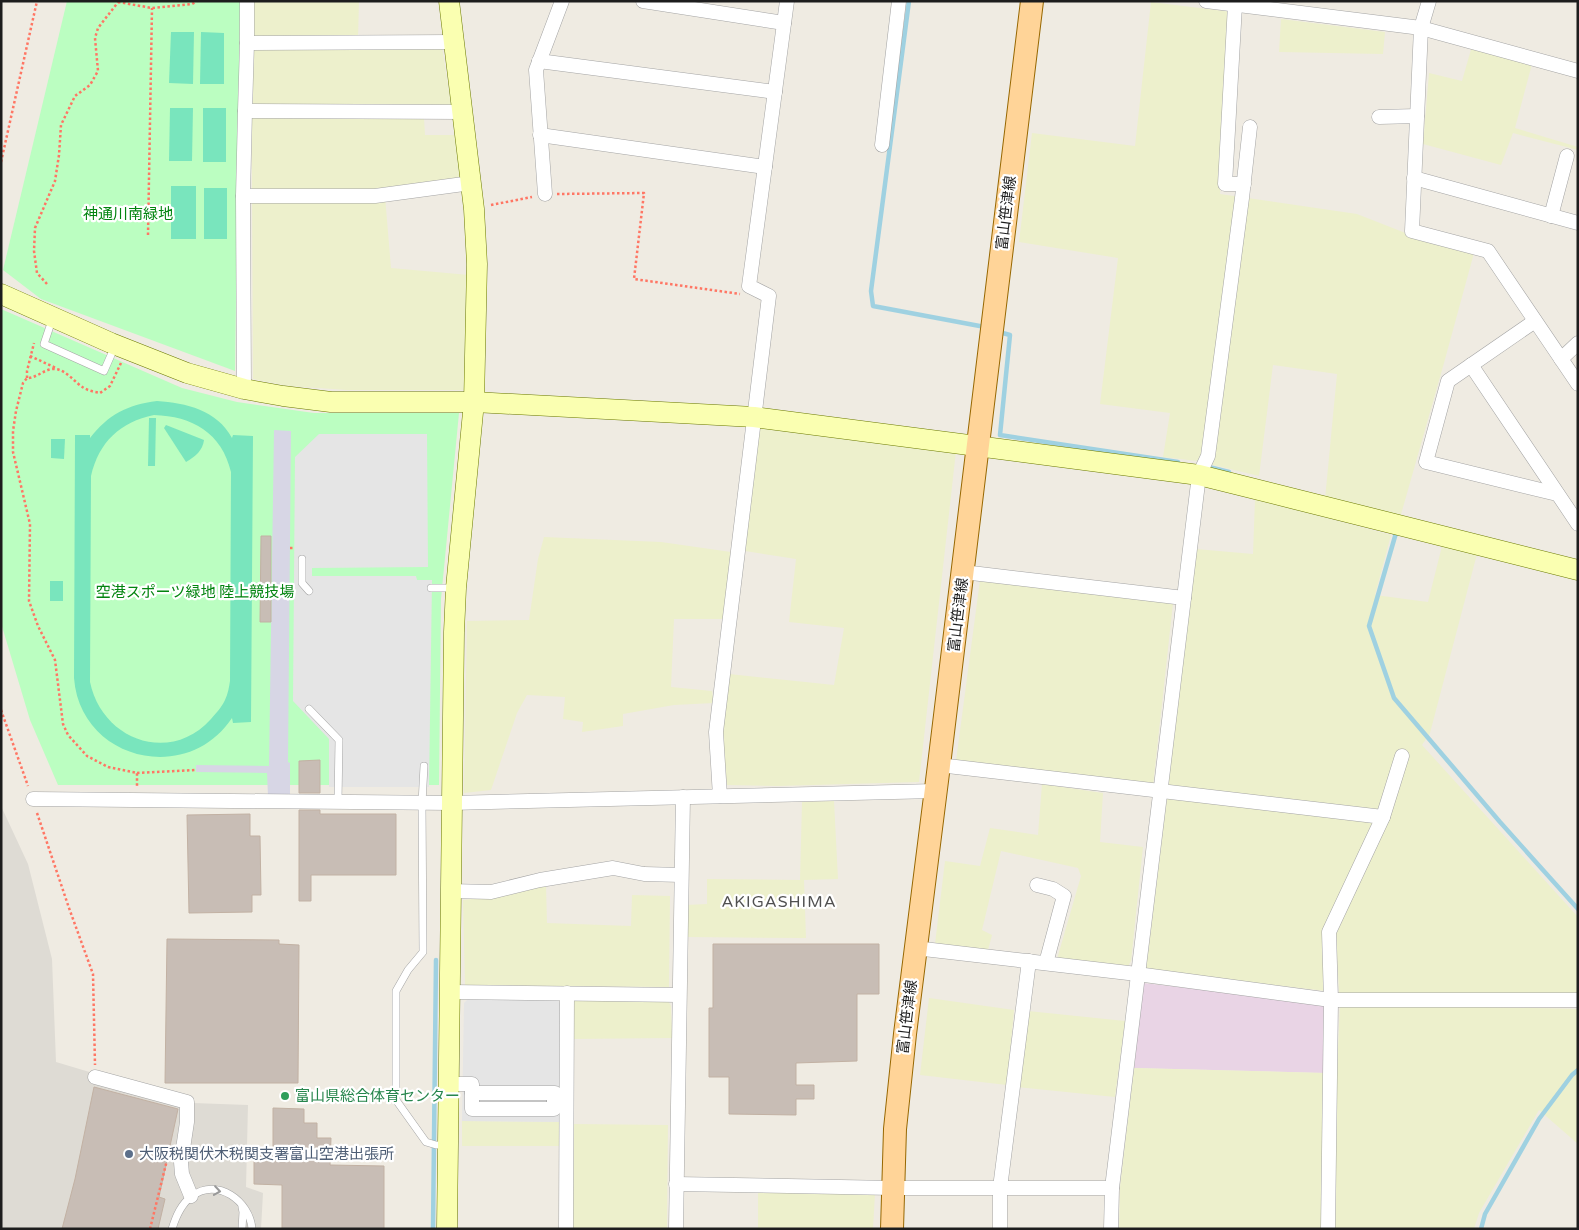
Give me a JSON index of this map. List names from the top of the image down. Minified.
{"streets":{"main road":["富山笹津線"]},"districts":["AKIGASHIMA"],"parks":["神通川南緑地","空港スポーツ緑地 陸上競技場"],"places":["富山県総合体育センター","大阪税関伏木税関支署富山空港出張所"]}
